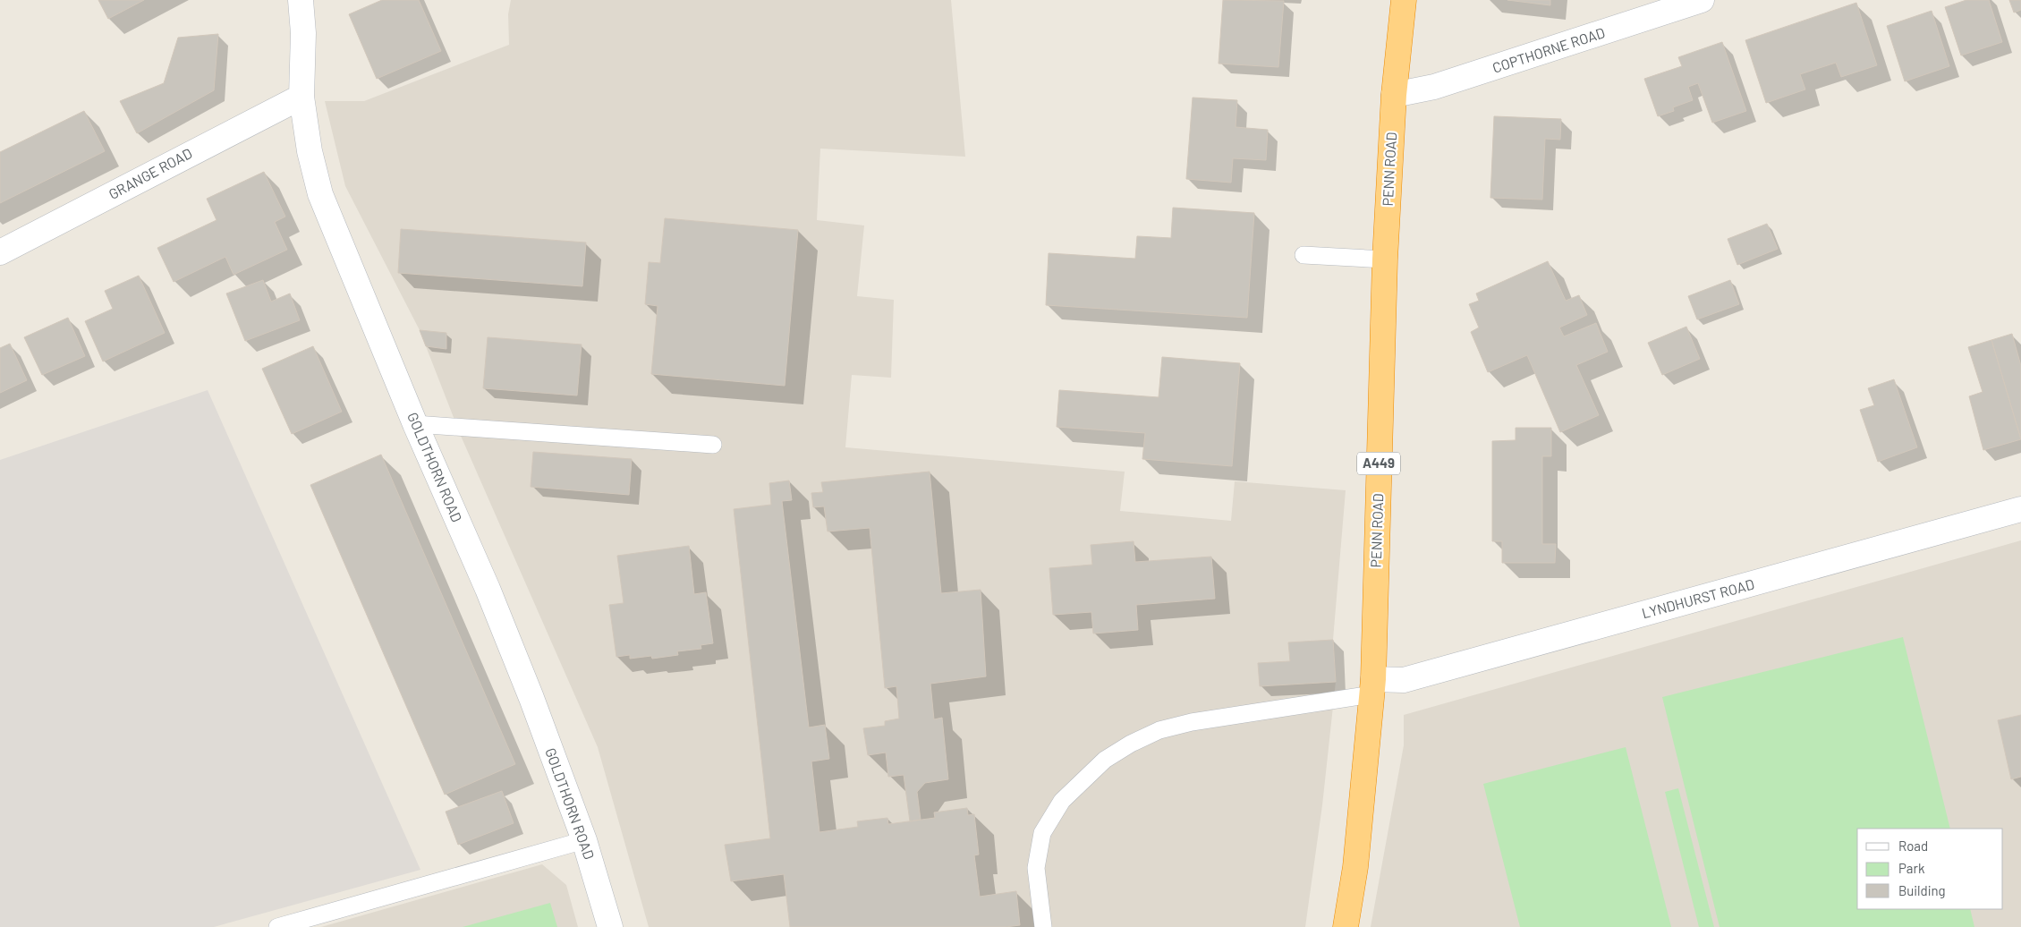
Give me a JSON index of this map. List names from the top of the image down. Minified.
{"streets":{"highway":["PENN ROAD","A449"],"street":["COPTHORNE ROAD","GRANGE ROAD","GOLDTHORN ROAD","LYNDHURST ROAD"]},"crossings":[["COPTHORNE ROAD","PENN ROAD"],["PENN ROAD","LYNDHURST ROAD"],["GRANGE ROAD","GOLDTHORN ROAD"]],"legend":["Road","Park","Building"]}
